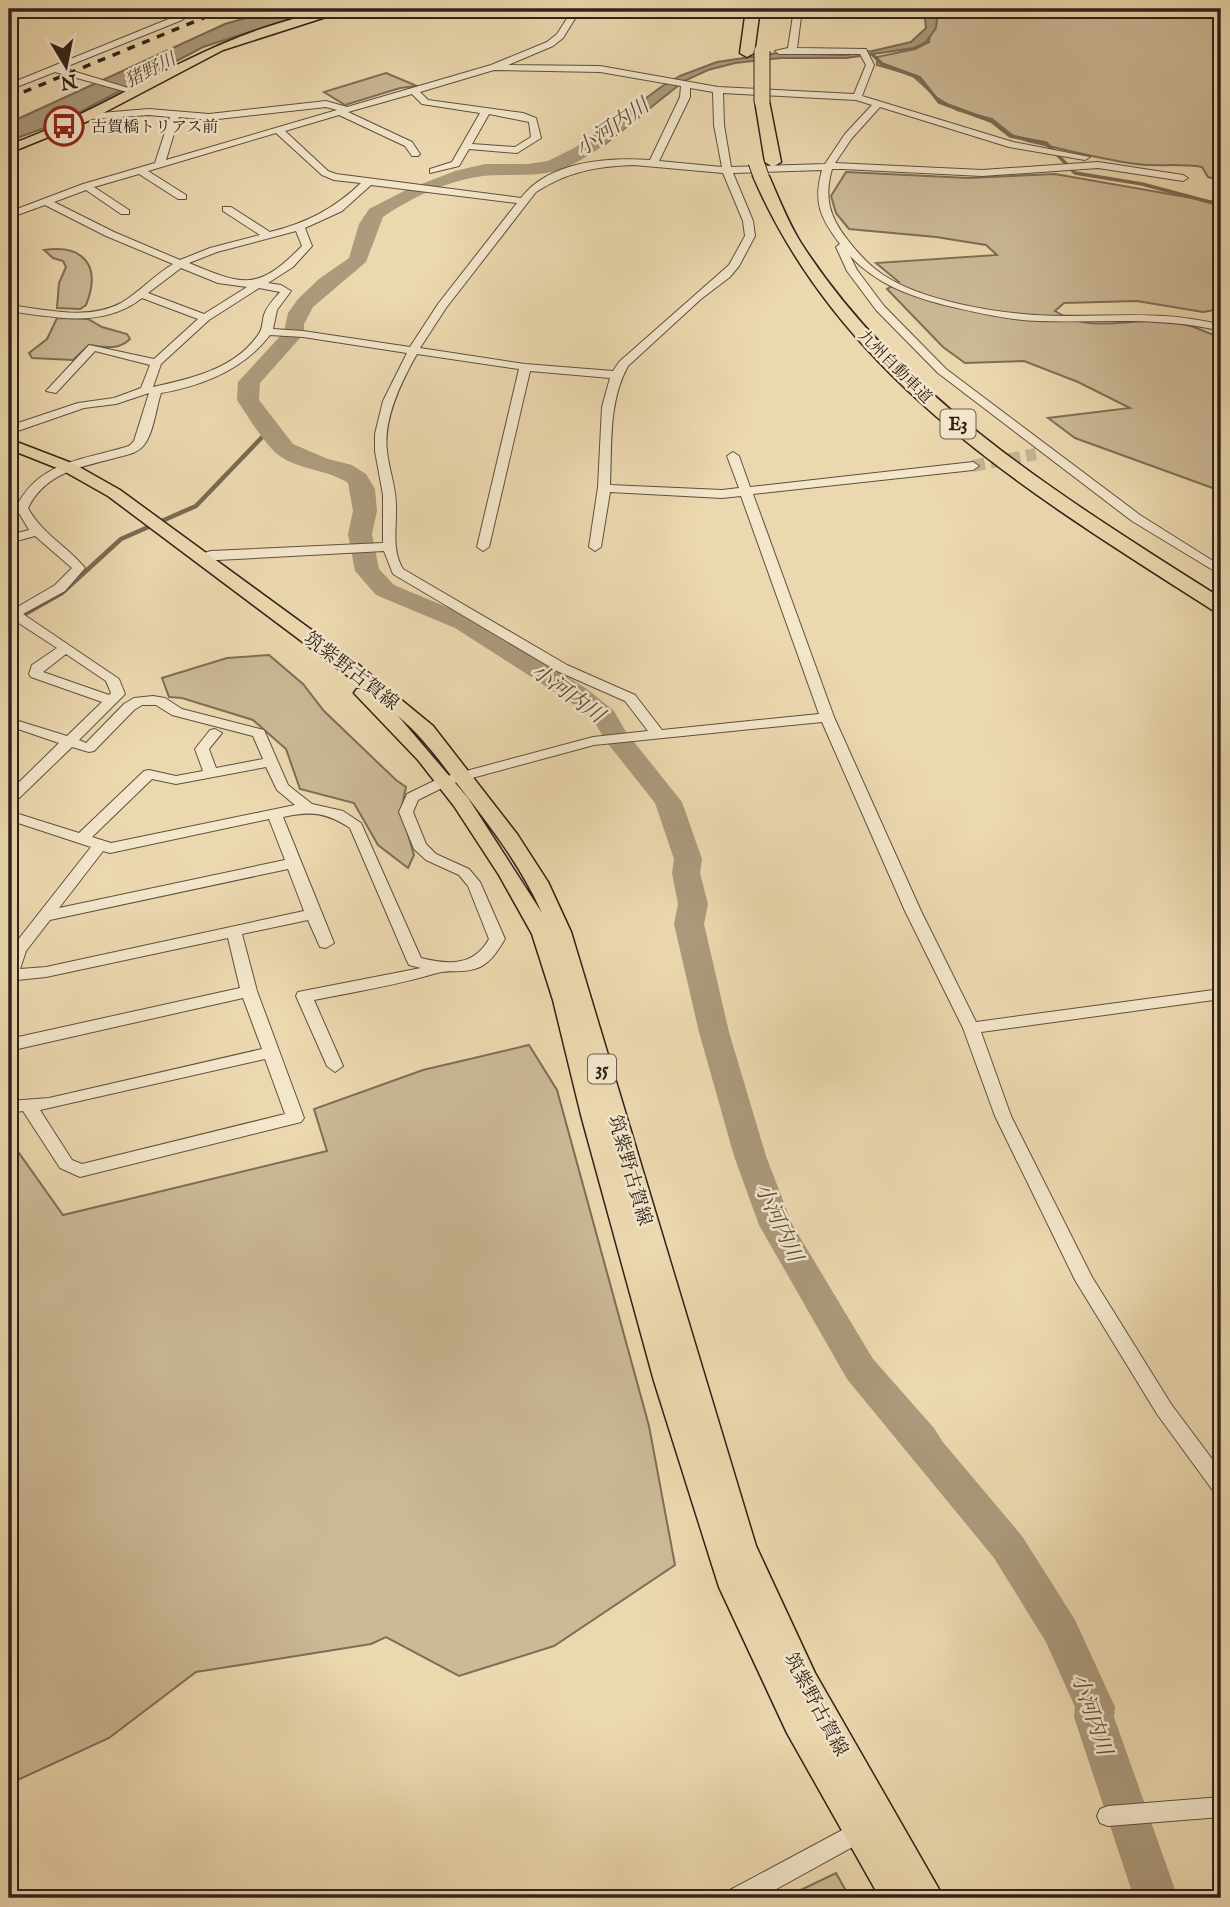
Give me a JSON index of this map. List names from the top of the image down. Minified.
{"streets":{"highway":["九州自動車道","E3"],"main road":["筑紫野古賀線","35"]},"water":["猪野川","小河内川"],"places":{"bus stop":["古賀橋トリアス前"]},"north":"bottom"}
